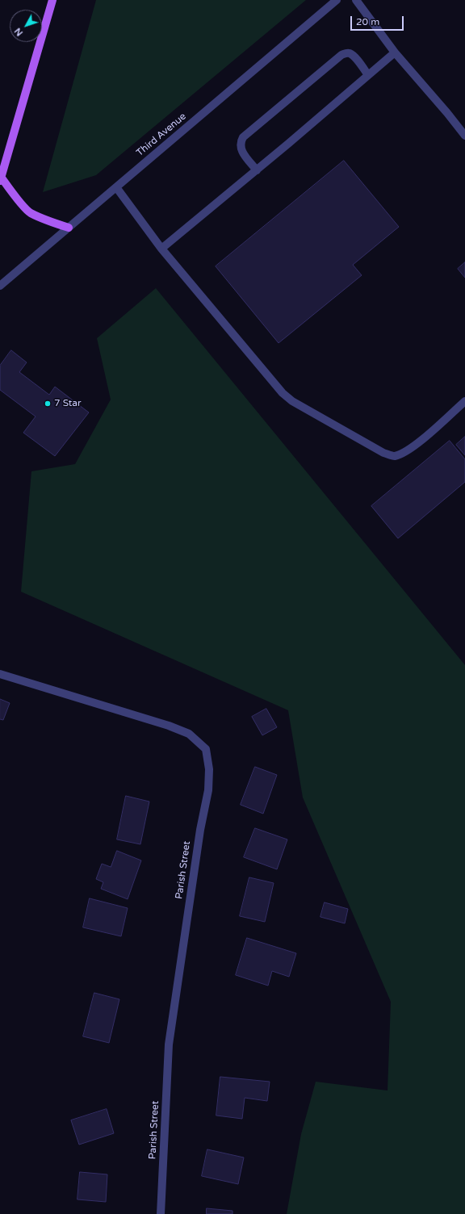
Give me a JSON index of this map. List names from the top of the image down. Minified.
{"streets":{"street":["Third Avenue","Parish Street"]},"places":["7 Star"],"scale_bar":"20 m","north":"bottom left"}
